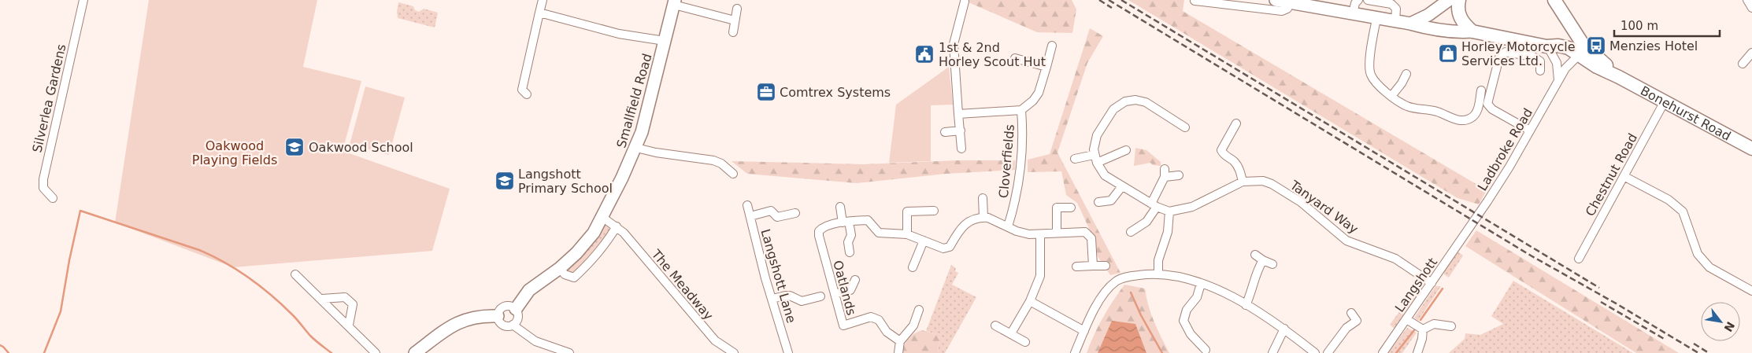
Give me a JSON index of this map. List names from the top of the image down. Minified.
{"streets":{"main road":["Bonehurst Road"],"street":["Silverlea Gardens","Smallfield Road","Ladbroke Road","Cloverfields","Chestnut Road","Tanyard Way","Langshott Lane","The Meadway","Langshott","Oatlands"]},"crossings":[["Smallfield Road","The Meadway"],["Bonehurst Road","Ladbroke Road"],["Bonehurst Road","Chestnut Road"],["Ladbroke Road","Langshott"],["Tanyard Way","Langshott"]],"parks":["Oakwood Playing Fields"],"places":{"bus stop":["Menzies Hotel"],"shop":["Horley Motorcycle Services Ltd."],"public building":["1st & 2nd Horley Scout Hut"],"office":["Comtrex Systems"],"school or university":["Oakwood School","Langshott Primary School"]},"scale_bar":"100 m","north":"bottom right"}
